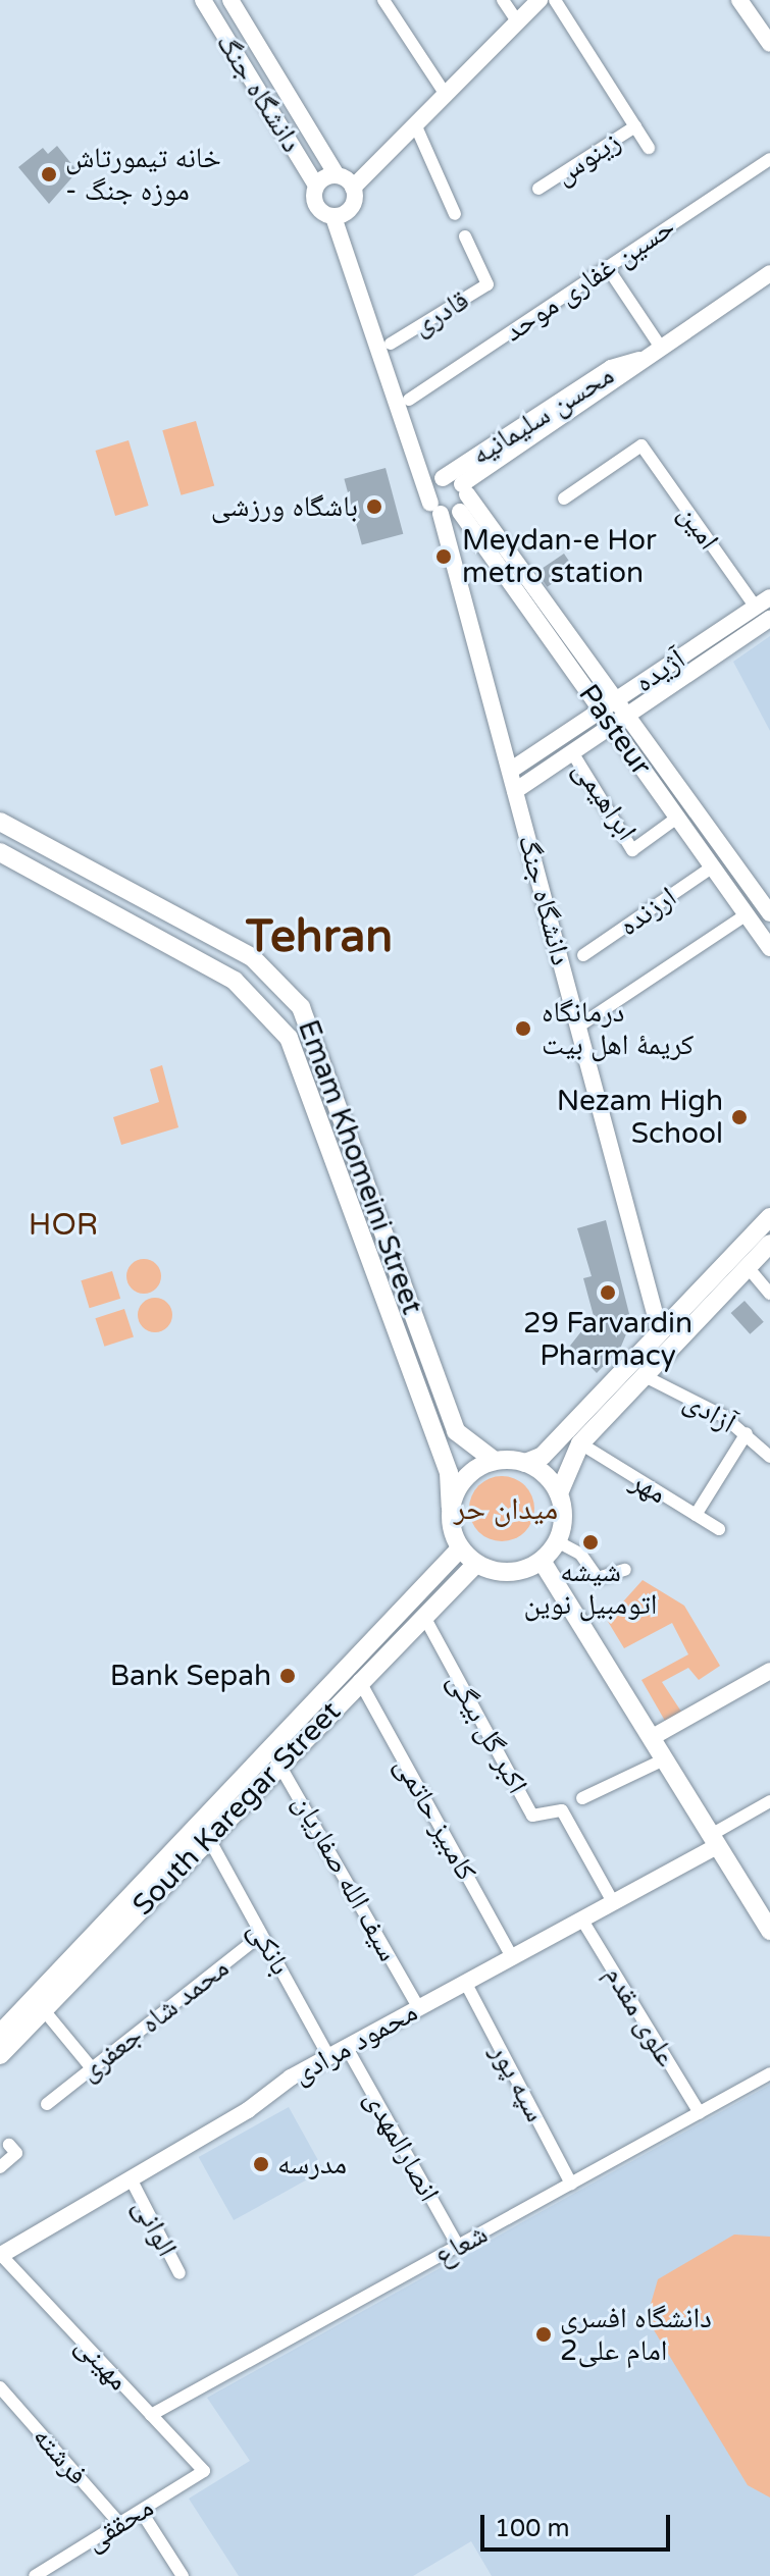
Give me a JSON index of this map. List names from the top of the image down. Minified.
{"streets":{"main road":["دانشگاه جنگ","محسن سلیمانیه","آژیده","Pasteur","Emam Khomeini Street","South Karegar Street","محمود مرادی"],"street":["زینوس","حسین غفاری موحد","قادری","امین","ابراهیمی","ارزنده","آزادی","مهر","اکبر گل بیگی","کامبیز حاتمی","سیف الله صفاریان","بانکی","علوی مقدم","محمد شاه جعفری","سپه پور","انصارالمهدی","الوانی","شعاع","مهینی","فرشته","محققی"]},"crossings":[["دانشگاه جنگ","آژیده"],["دانشگاه جنگ","Pasteur"],["محسن سلیمانیه","Pasteur"],["امین","آژیده"],["آژیده","Pasteur"],["آژیده","ابراهیمی"],["Pasteur","ابراهیمی"],["Pasteur","ارزنده"],["Emam Khomeini Street","South Karegar Street"],["اکبر گل بیگی","South Karegar Street"],["اکبر گل بیگی","محمود مرادی"],["South Karegar Street","کامبیز حاتمی"],["South Karegar Street","سیف الله صفاریان"],["South Karegar Street","بانکی"],["کامبیز حاتمی","محمود مرادی"],["سیف الله صفاریان","محمود مرادی"],["بانکی","محمد شاه جعفری"],["بانکی","محمود مرادی"],["علوی مقدم","محمود مرادی"],["علوی مقدم","شعاع"],["محمود مرادی","سپه پور"],["محمود مرادی","انصارالمهدی"],["محمود مرادی","الوانی"],["محمود مرادی","مهینی"],["سپه پور","شعاع"],["انصارالمهدی","شعاع"],["شعاع","مهینی"],["مهینی","محققی"],["فرشته","محققی"]],"districts":["Tehran","HOR","میدان حر"],"places":["خانه تیمورتاش - موزه جنگ","باشگاه ورزشی","Meydan-e Hor metro station","درمانگاه کریمهٔ اهل بیت","Nezam High School","29 Farvardin Pharmacy","شیشه اتومبیل نوین","Bank Sepah","مدرسه","دانشگاه افسری امام علی2"],"scale_bar":"100 m"}
